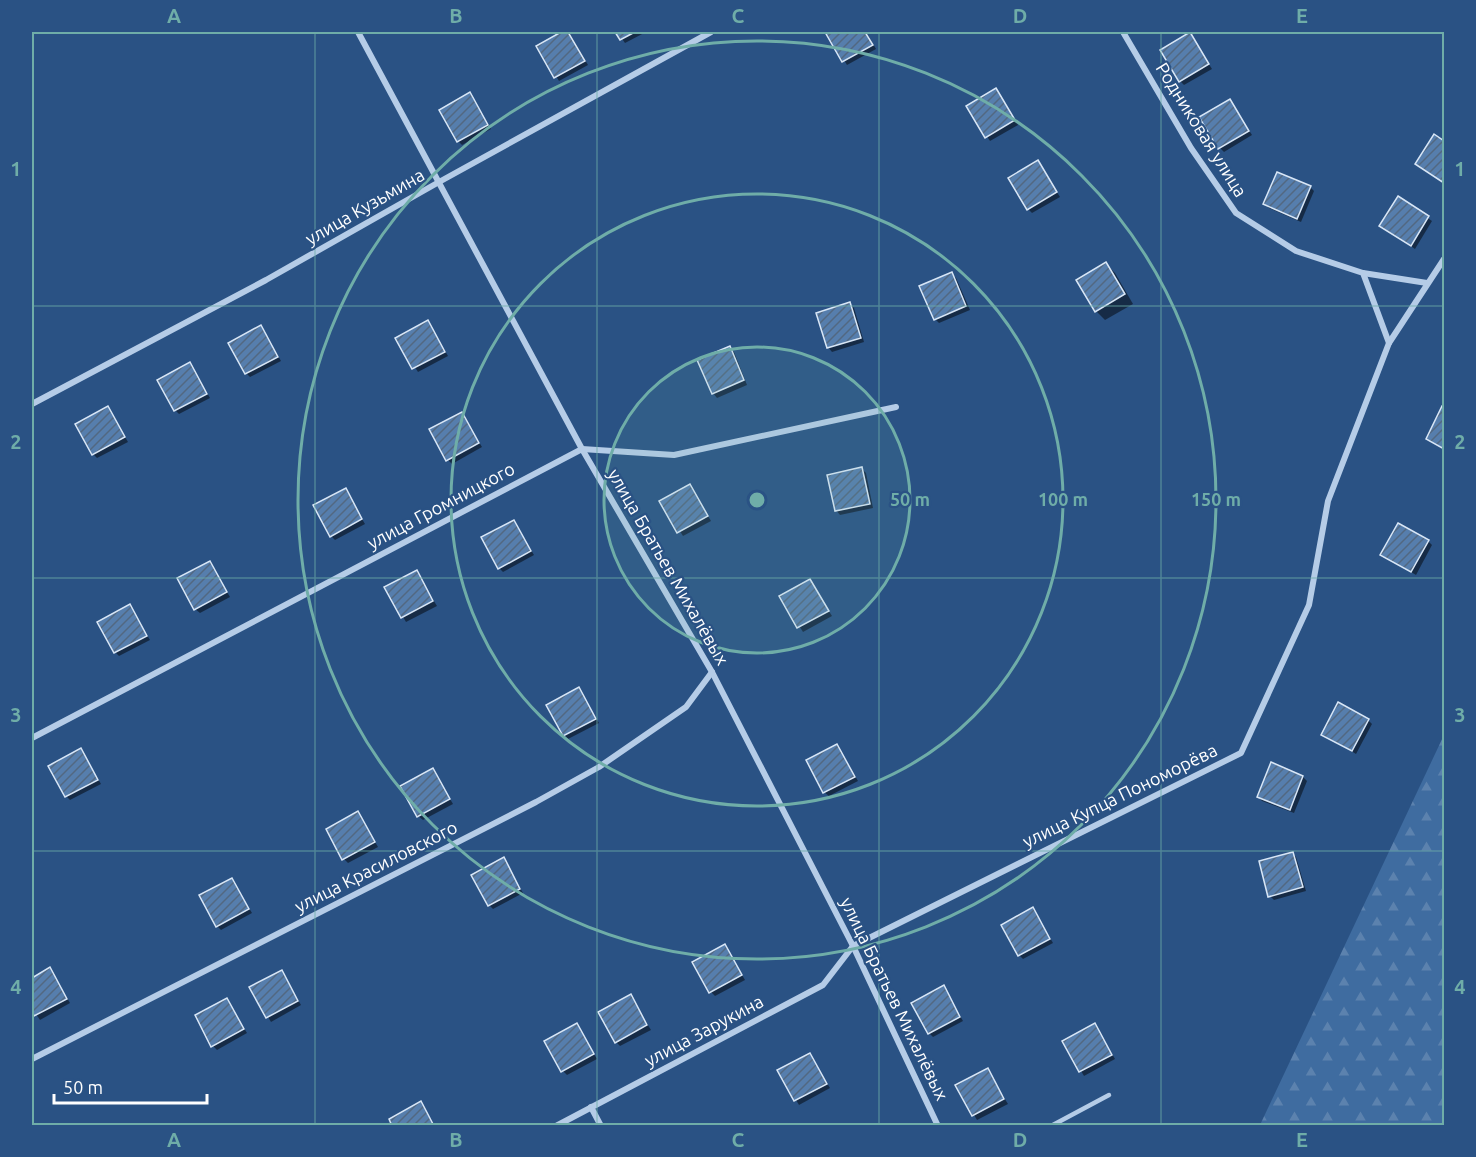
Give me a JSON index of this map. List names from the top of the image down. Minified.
{"streets":{"street":["Родниковая улица","улица Кузьмина","улица Громницкого","улица Братьев Михалёвых","улица Купца Пономорёва","улица Красиловского","улица Зарукина"]},"crossings":[["Родниковая улица","улица Купца Пономорёва"],["улица Кузьмина","улица Братьев Михалёвых"],["улица Громницкого","улица Братьев Михалёвых"],["улица Братьев Михалёвых","улица Купца Пономорёва"],["улица Братьев Михалёвых","улица Красиловского"],["улица Братьев Михалёвых","улица Зарукина"],["улица Купца Пономорёва","улица Зарукина"]],"scale_bar":"50 m","grid":{"columns":["A","B","C","D","E"],"rows":["1","2","3","4"]},"rings":["50 m","100 m","150 m"]}
